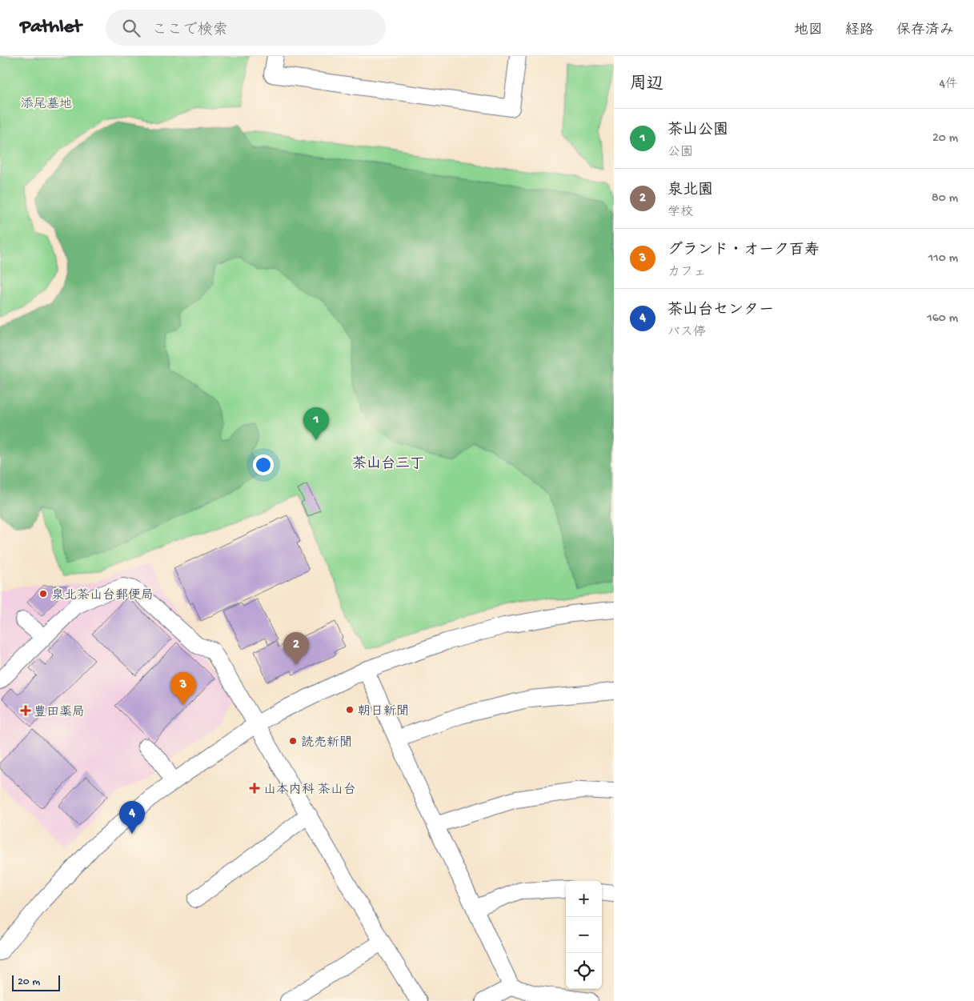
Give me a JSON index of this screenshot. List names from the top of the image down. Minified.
{"districts":["茶山台三丁"],"parks":["添尾墓地"],"places":{"other":["泉北茶山台郵便局","朝日新聞","読売新聞"],"health":["豊田薬局","山本内科 茶山台"]},"scale_bar":"20 m","page":{"header":"Pathlet","search":"ここで検索","nav":["地図","経路","保存済み"],"heading":["周辺","4件"],"list":[{"mark":"1","name":"茶山公園","note":"公園","value":"20 m"},{"mark":"2","name":"泉北園","note":"学校","value":"80 m"},{"mark":"3","name":"グランド・オーク百寿","note":"カフェ","value":"110 m"},{"mark":"4","name":"茶山台センター","note":"バス停","value":"160 m"}],"pins":["1","2","3","4"],"map_buttons":["+","−"],"scale":"20 m"}}
